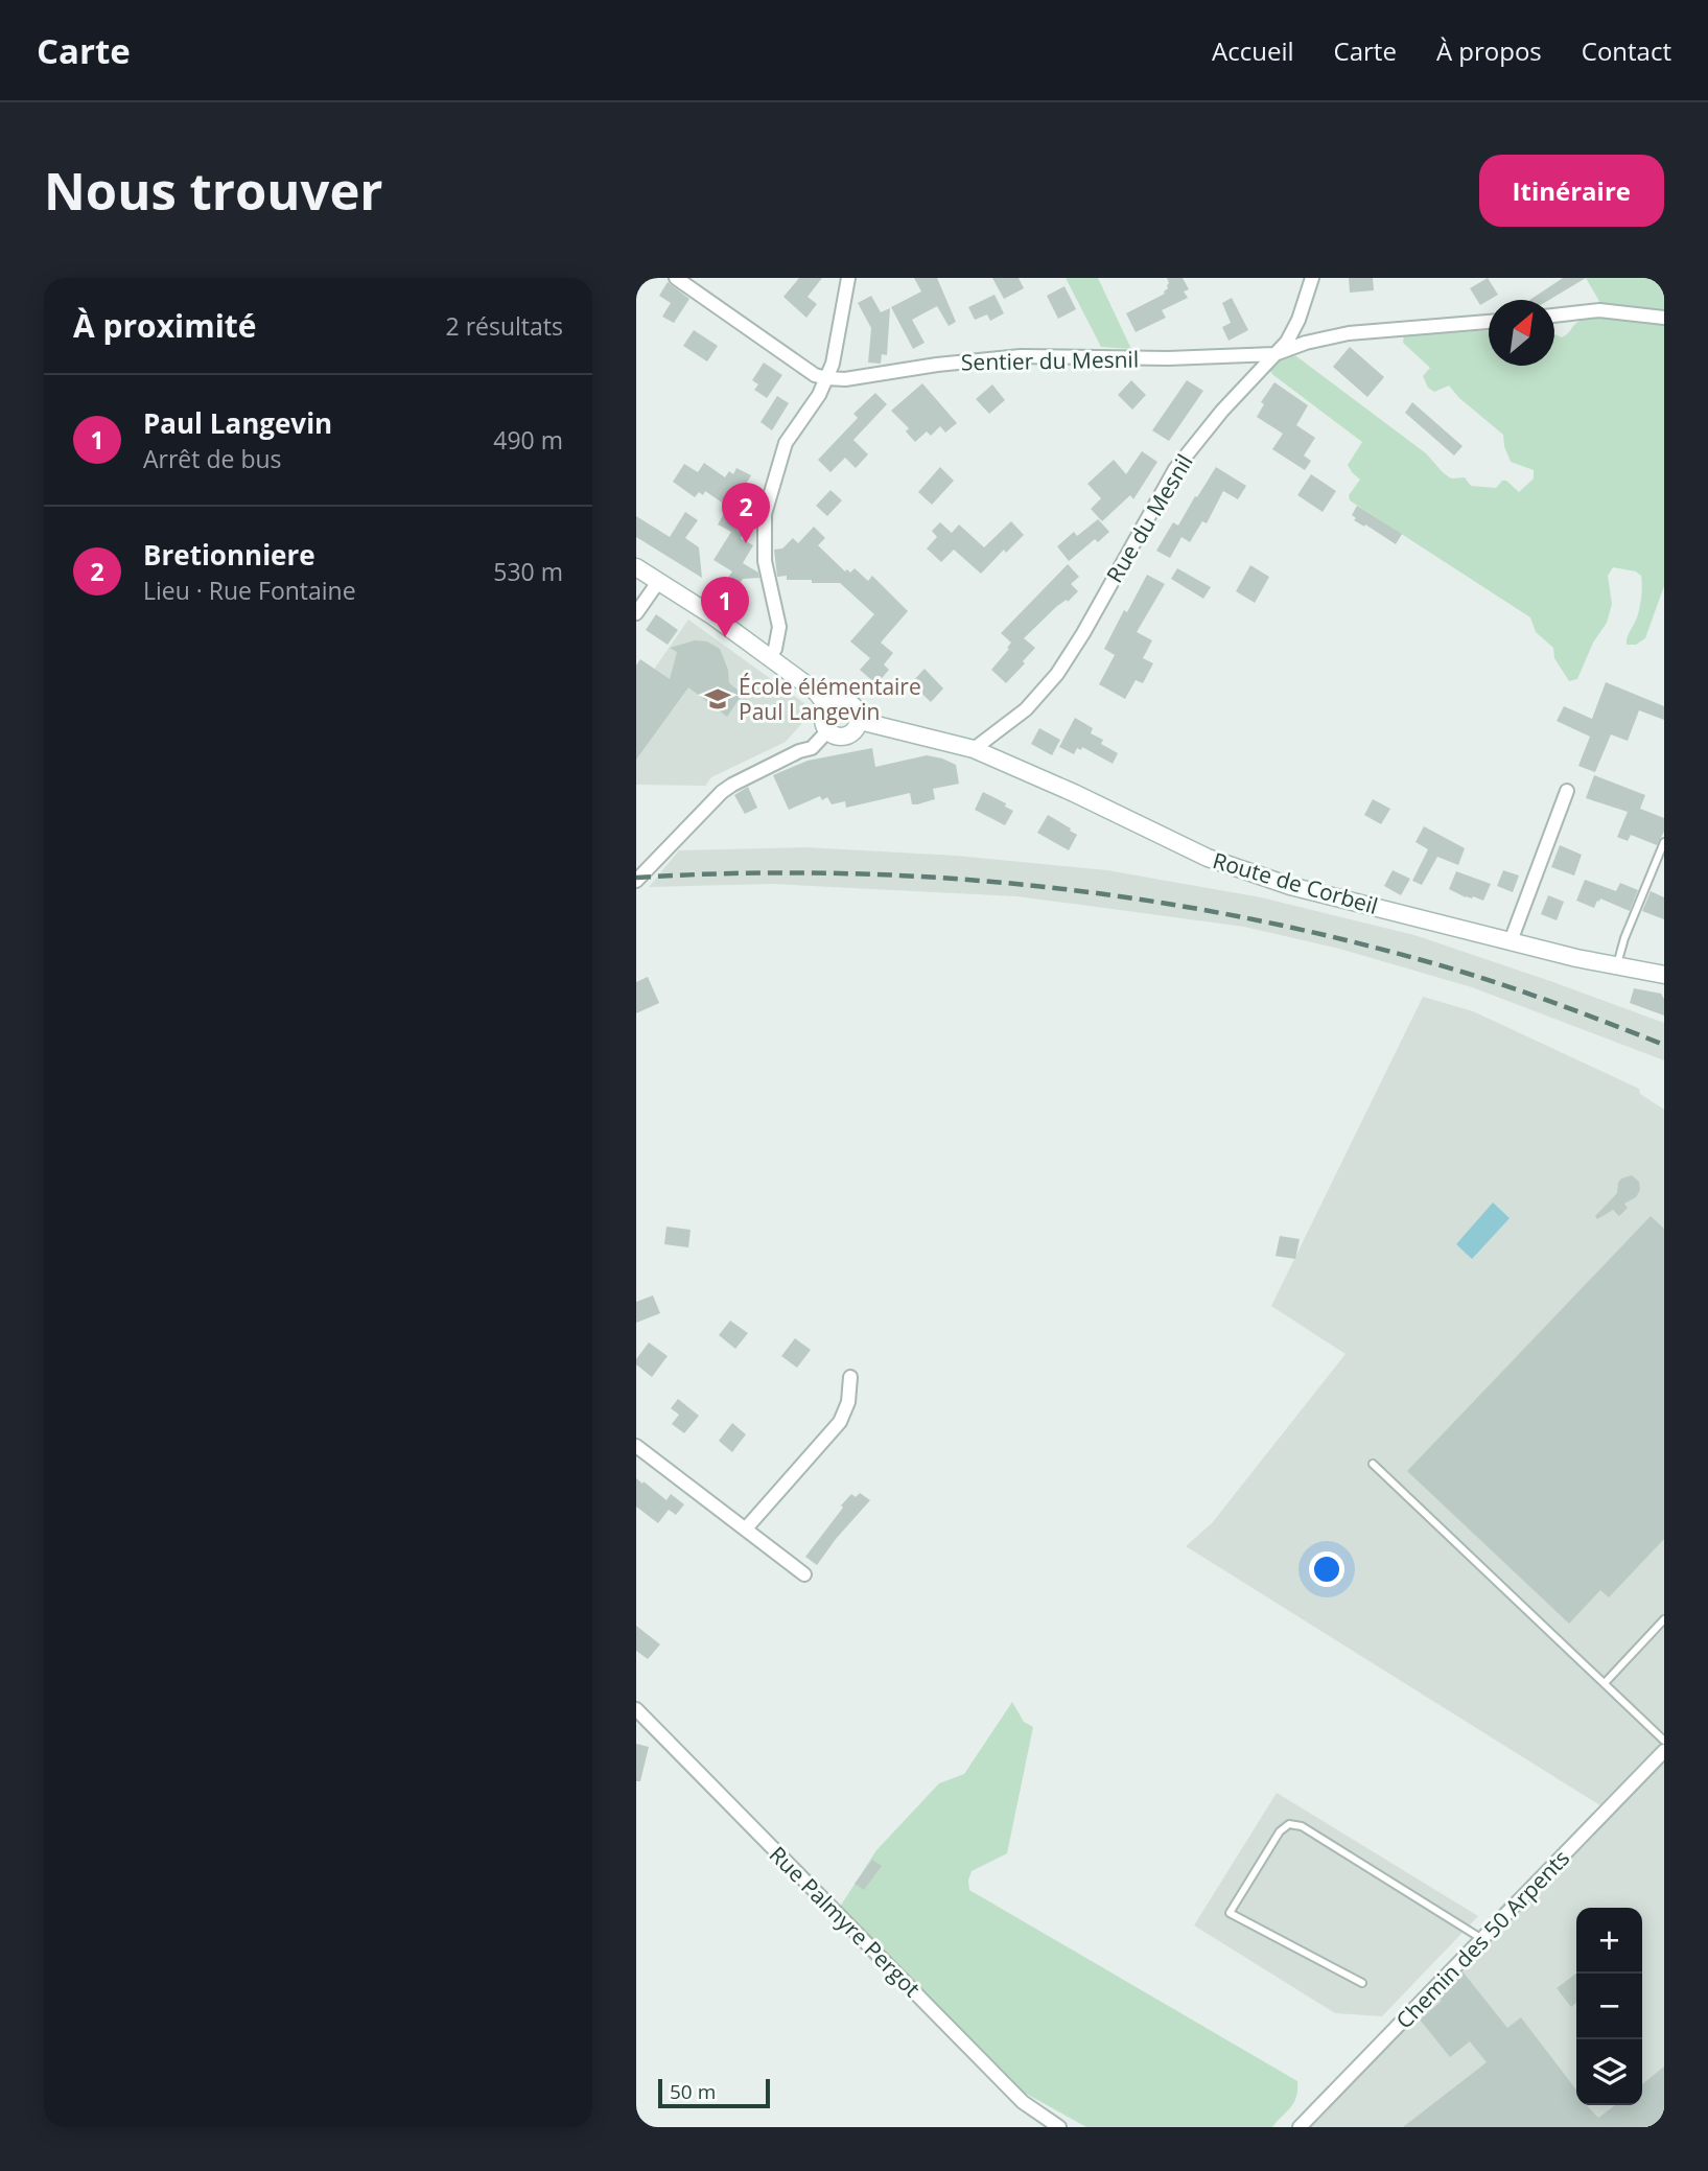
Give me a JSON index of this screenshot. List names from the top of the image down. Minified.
{"streets":{"main road":["Route de Corbeil"],"street":["Sentier du Mesnil","Rue du Mesnil","Rue Palmyre Pergot","Chemin des 50 Arpents"]},"crossings":[["Sentier du Mesnil","Rue du Mesnil"],["Rue du Mesnil","Route de Corbeil"]],"places":{"school or university":["École élémentaire Paul Langevin"]},"scale_bar":"50 m","north":"top right","page":{"header":"Carte","nav":["Accueil","Carte","À propos","Contact"],"buttons":"Itinéraire","title":"Nous trouver","heading":["À proximité","2 résultats"],"list":[{"mark":"1","name":"Paul Langevin","note":"Arrêt de bus","value":"490 m"},{"mark":"2","name":"Bretionniere","note":"Lieu · Rue Fontaine","value":"530 m"}],"pins":["2","1"],"map_buttons":["+","−"],"scale":"50 m"}}
